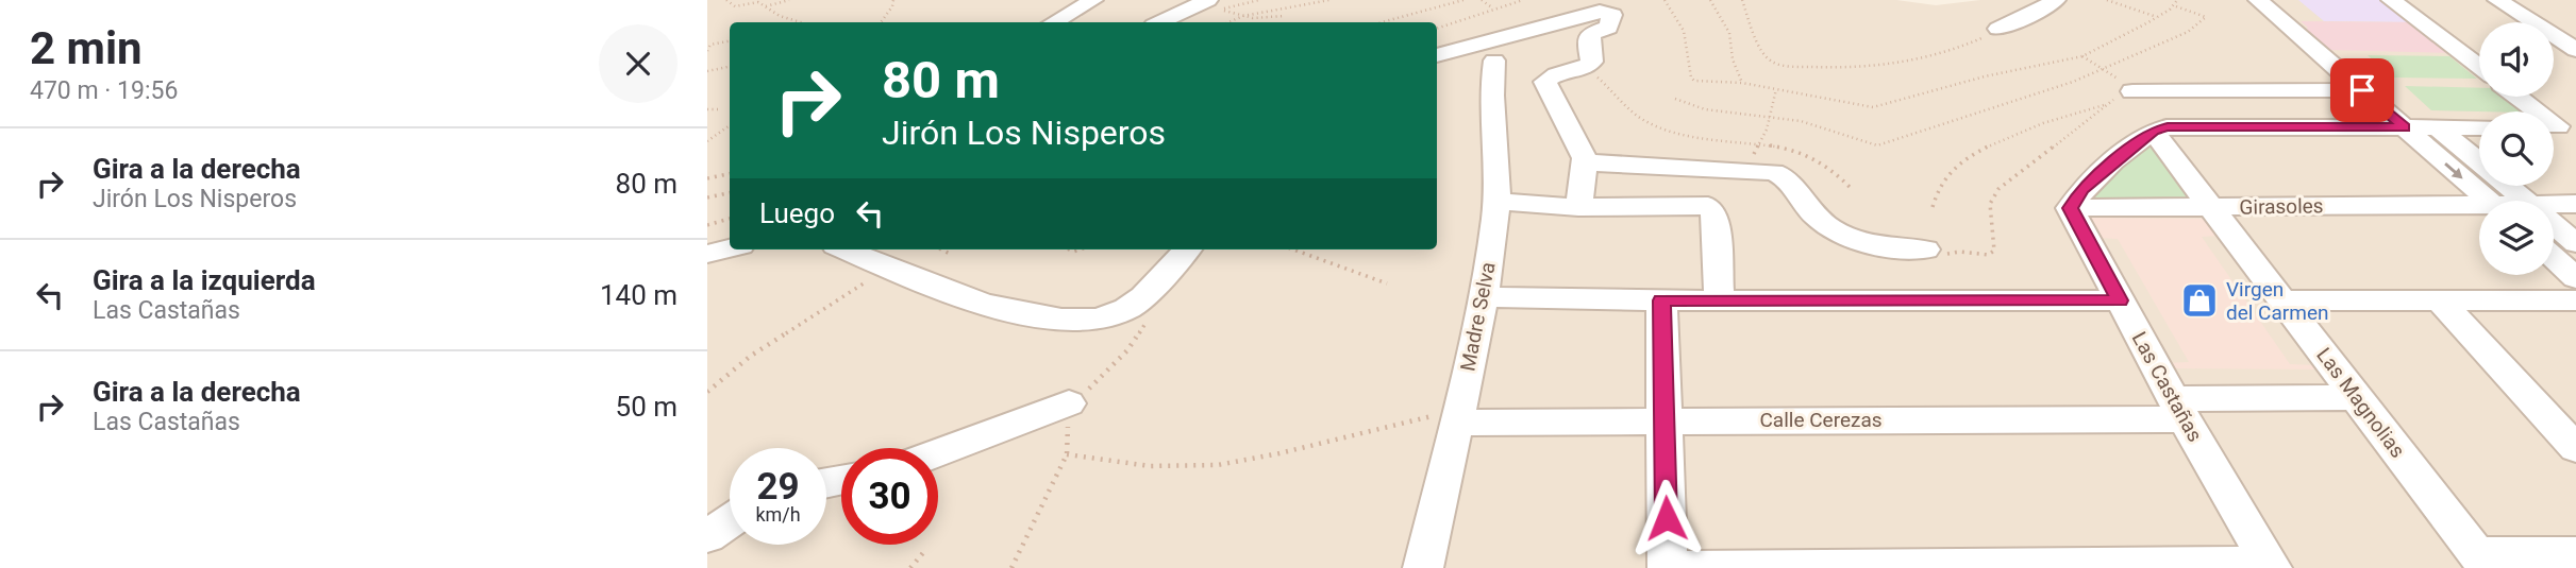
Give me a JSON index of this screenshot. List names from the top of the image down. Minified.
{"streets":{"street":["Girasoles","Madre Selva","Las Castañas","Las Magnolias","Calle Cerezas"]},"crossings":[["Girasoles","Las Castañas"],["Girasoles","Las Magnolias"],["Madre Selva","Calle Cerezas"],["Las Castañas","Calle Cerezas"],["Las Magnolias","Calle Cerezas"]],"places":{"shop":["Virgen del Carmen"]},"page":{"heading":["2 min","470 m · 19:56"],"turn":["80 m","Jirón Los Nisperos"],"list":[{"name":"Gira a la derecha","note":"Jirón Los Nisperos","value":"80 m"},{"name":"Gira a la izquierda","note":"Las Castañas","value":"140 m"},{"name":"Gira a la derecha","note":"Las Castañas","value":"50 m"}],"then":"Luego","speed":"29 km/h","limit":"30"}}
